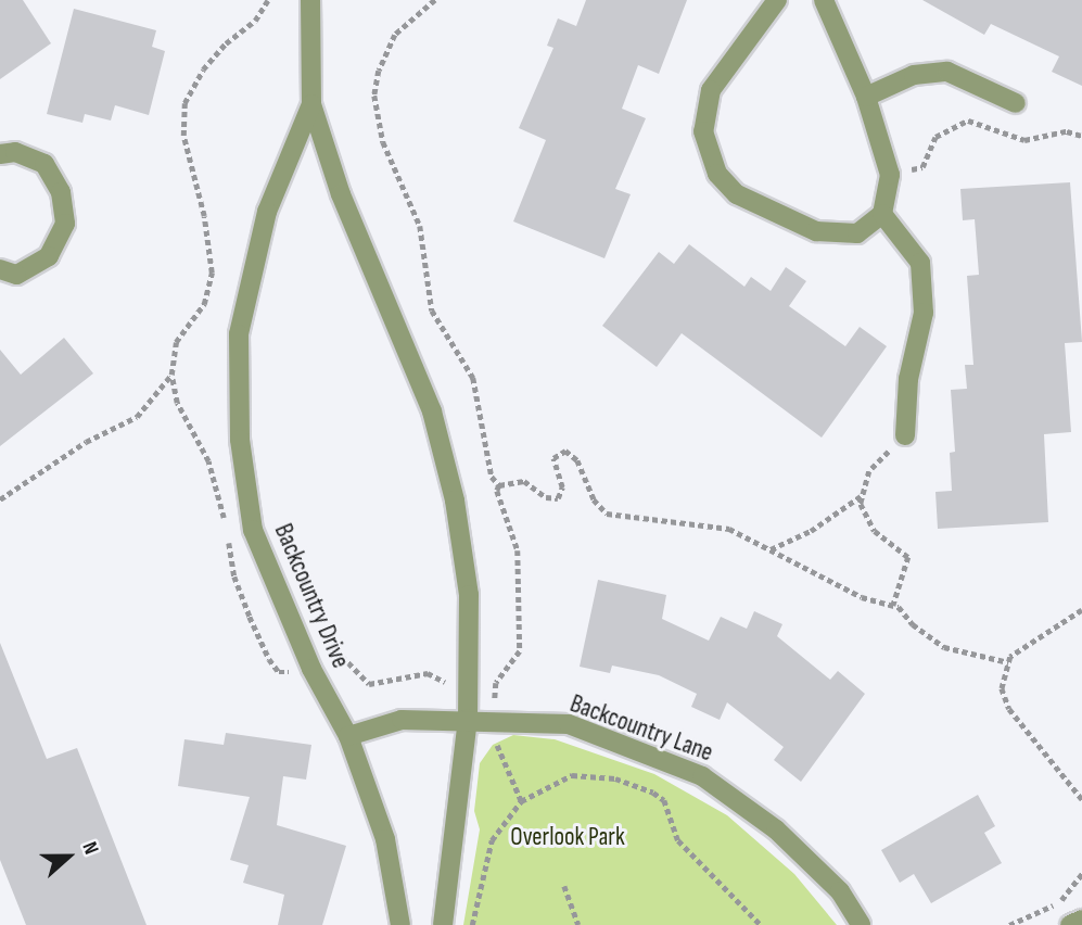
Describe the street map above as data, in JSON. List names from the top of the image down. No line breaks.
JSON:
{"streets":{"street":["Backcountry Drive","Backcountry Lane"]},"crossings":[["Backcountry Drive","Backcountry Lane"]],"parks":["Overlook Park"],"north":"right"}
